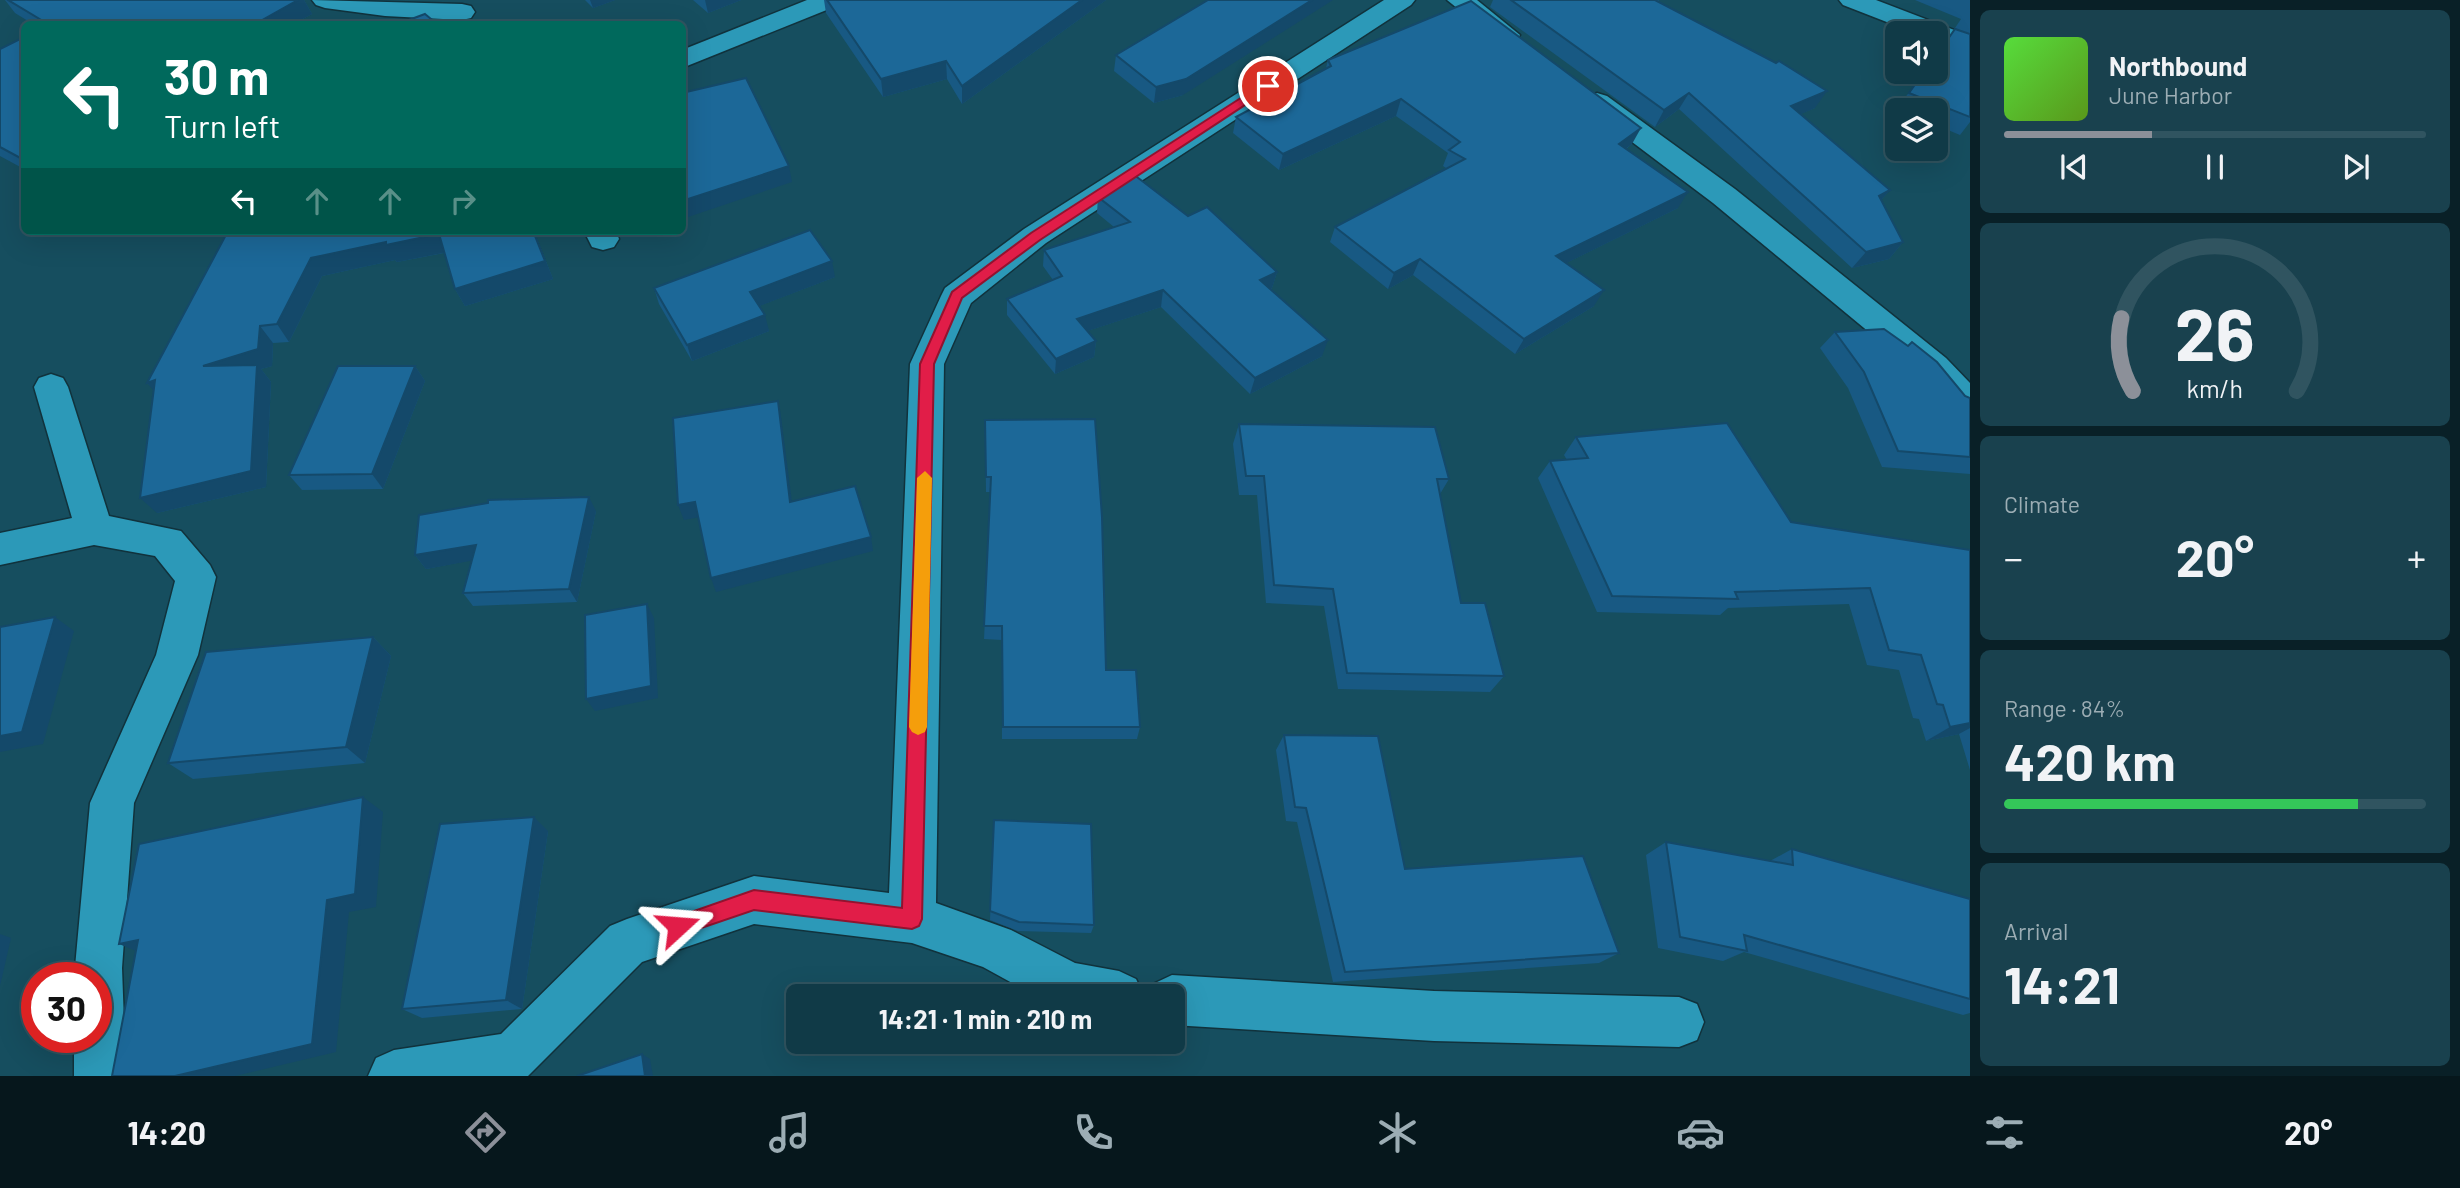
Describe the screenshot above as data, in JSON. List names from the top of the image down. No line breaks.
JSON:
{"page":{"turn":["30 m","Turn left"],"song":["Northbound","June Harbor"],"tile":["Climate",["Range · 84%","420 km"],["Arrival","14:21"]],"heat":["−","20°","+"],"limit":"30","trip":"14:21 · 1 min · 210 m","tabs":["14:20","20°"],"gauge":["26","km/h"]}}
